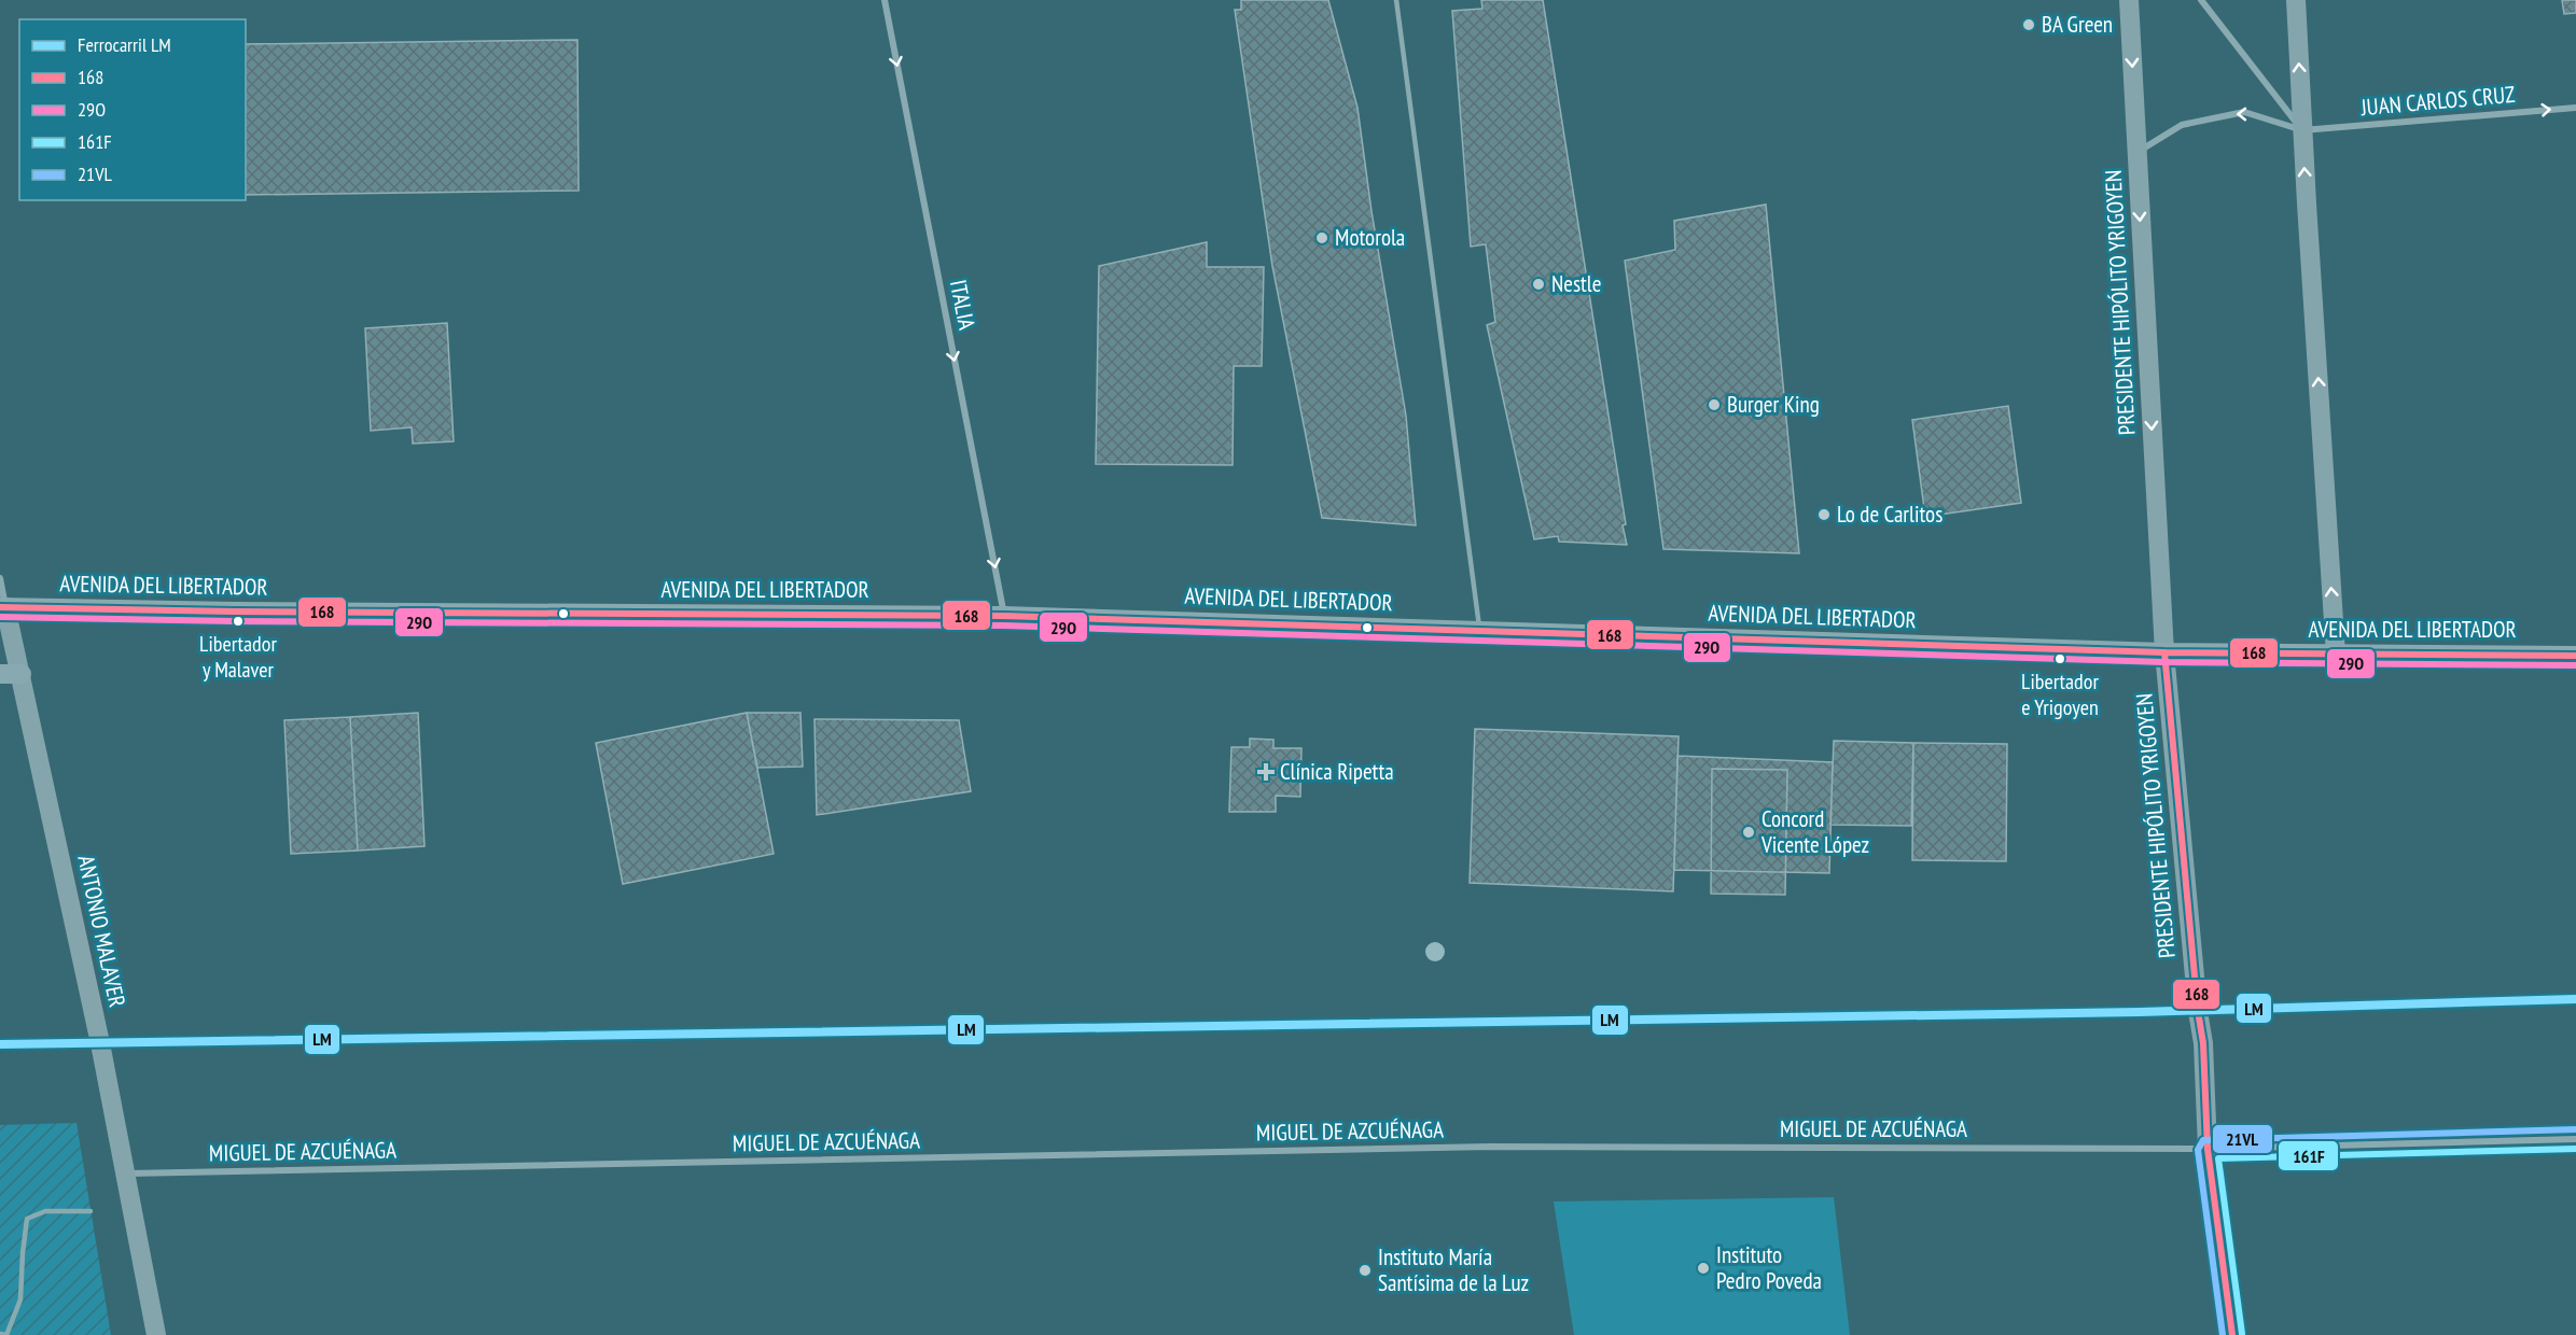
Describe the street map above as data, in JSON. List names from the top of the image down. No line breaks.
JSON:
{"streets":{"main road":["AVENIDA DEL LIBERTADOR"],"street":["JUAN CARLOS CRUZ","PRESIDENTE HIPÓLITO YRIGOYEN","ITALIA","ANTONIO MALAVER","MIGUEL DE AZCUÉNAGA"]},"crossings":[["JUAN CARLOS CRUZ","PRESIDENTE HIPÓLITO YRIGOYEN"],["PRESIDENTE HIPÓLITO YRIGOYEN","AVENIDA DEL LIBERTADOR"],["PRESIDENTE HIPÓLITO YRIGOYEN","MIGUEL DE AZCUÉNAGA"],["ITALIA","AVENIDA DEL LIBERTADOR"],["AVENIDA DEL LIBERTADOR","ANTONIO MALAVER"],["ANTONIO MALAVER","MIGUEL DE AZCUÉNAGA"]],"one_way":["ITALIA"],"places":{"other":["BA Green","Motorola","Nestle","Burger King","Lo de Carlitos","Libertador y Malaver","Libertador e Yrigoyen","Concord Vicente López","Instituto Pedro Poveda","Instituto María Santísima de la Luz"],"health":["Clínica Ripetta"]},"lines":["transit line 168","transit line 29O","rail line LM","transit line 21VL","transit line 161F"],"legend":["Ferrocarril LM","168","29O","161F","21VL"]}
